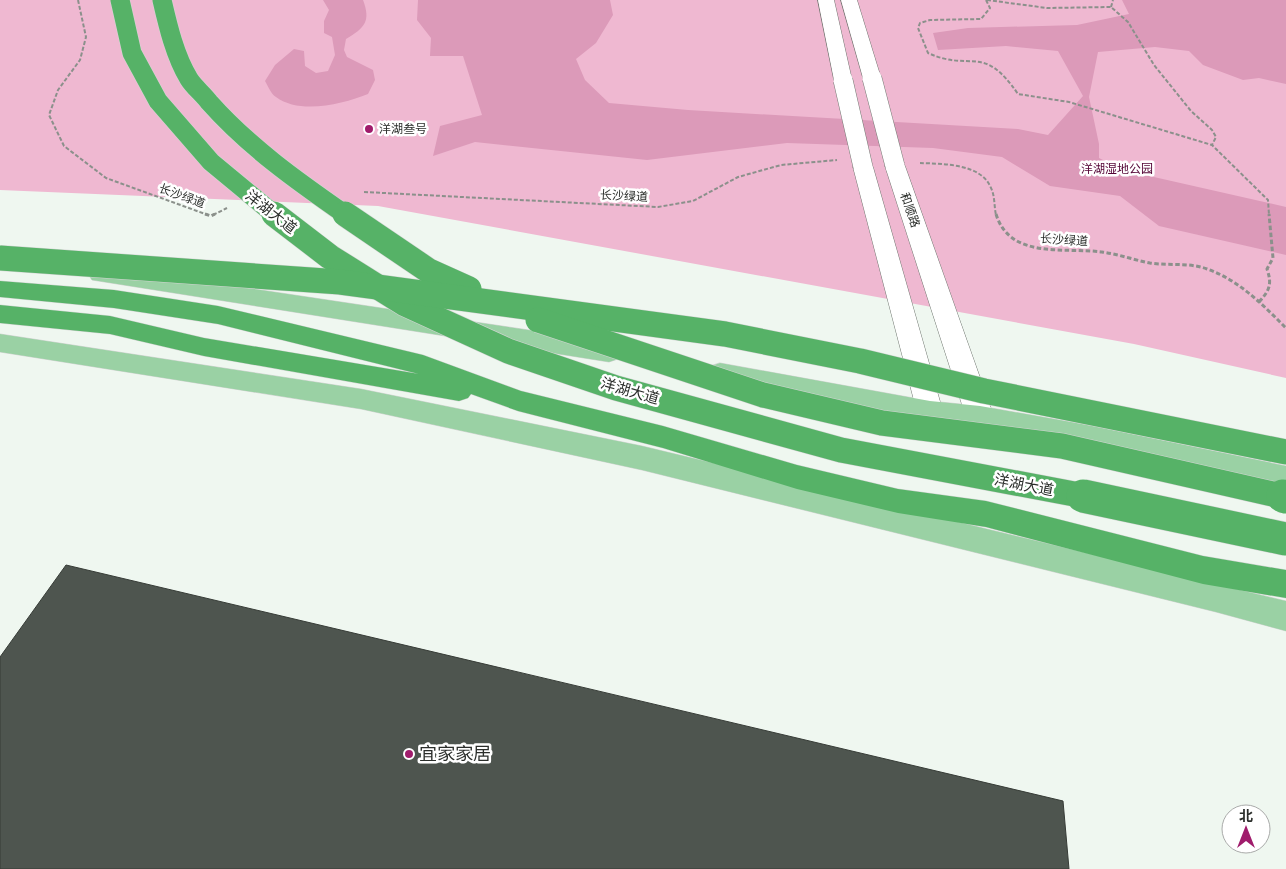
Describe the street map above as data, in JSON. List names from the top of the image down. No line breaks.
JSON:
{"streets":{"highway":["洋湖大道"],"main road":["和顺路"],"path":["长沙绿道"]},"crossings":[["长沙绿道","和顺路"]],"parks":["洋湖湿地公园"],"places":["洋湖叁号","宜家家居"],"north":"top"}
